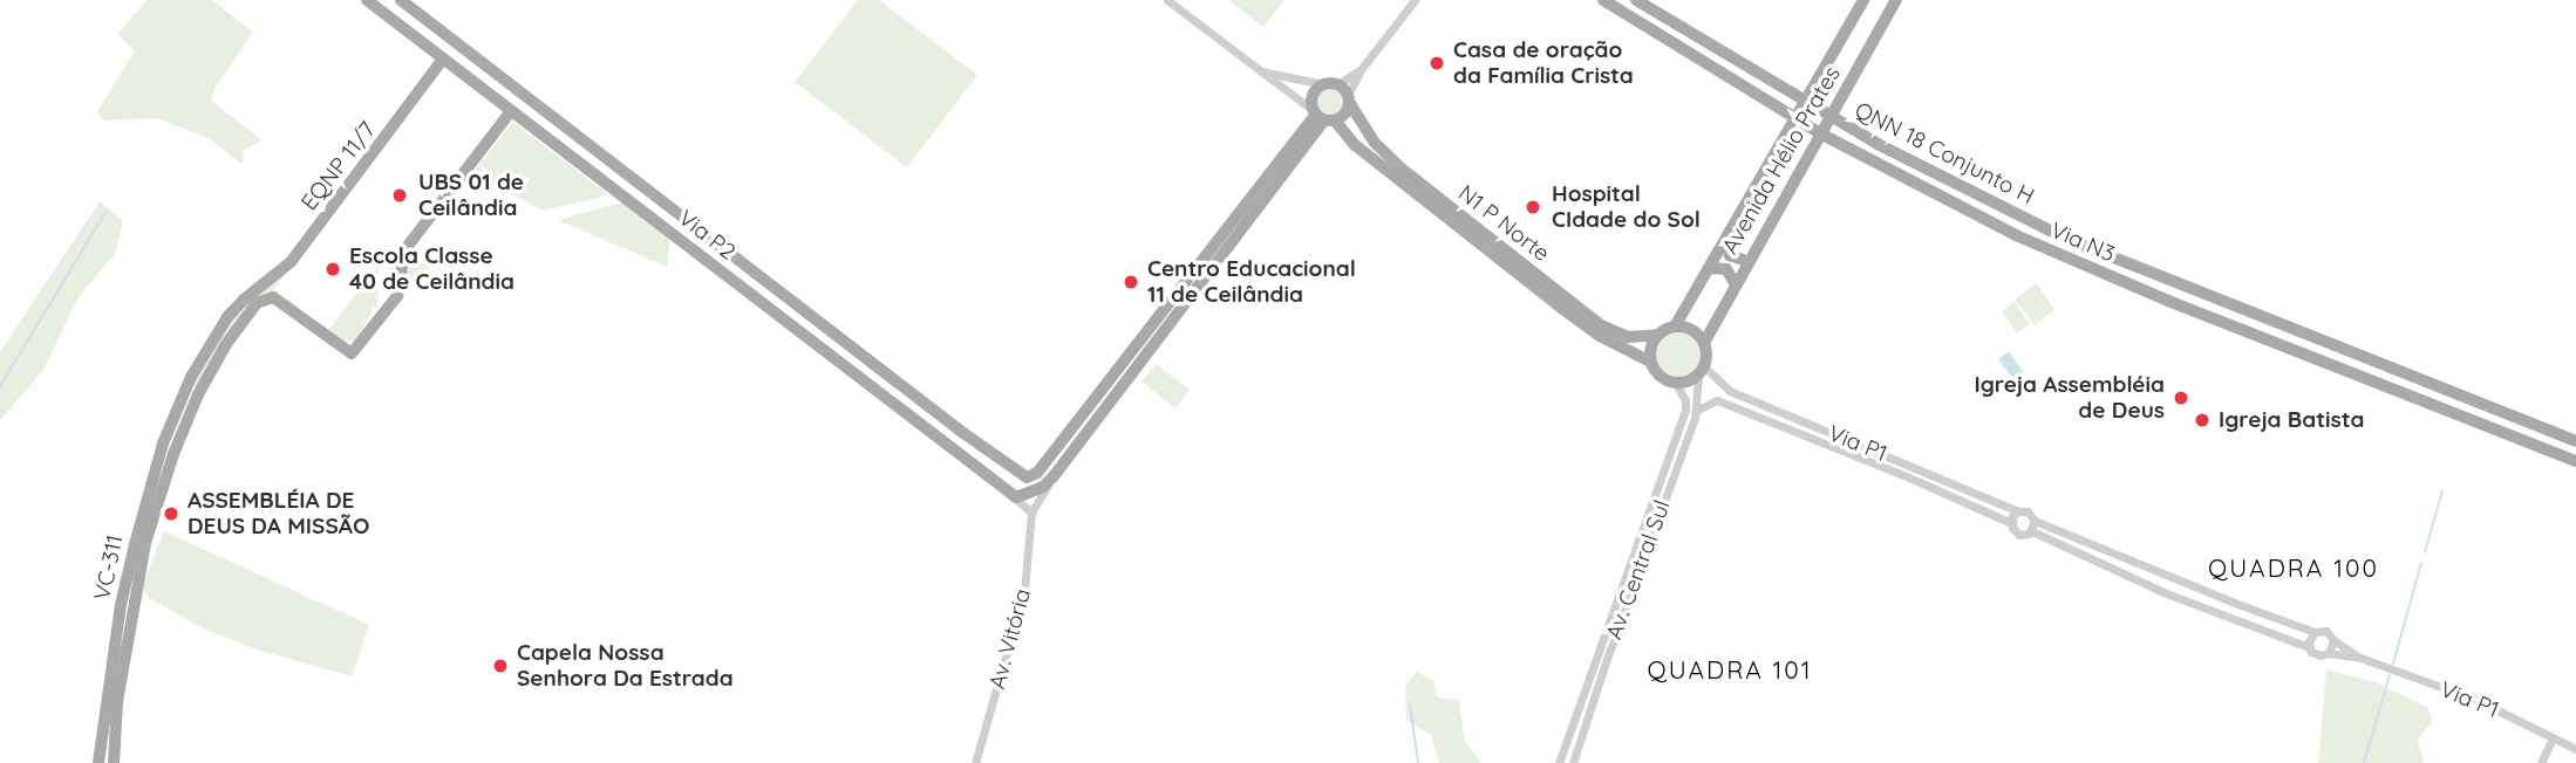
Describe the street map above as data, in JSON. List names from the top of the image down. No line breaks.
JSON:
{"streets":{"main road":["QNN 18 Conjunto H","Avenida Hélio Prates","EQNP 11/7","N1 P Norte","Via P2","Via N3","VC-311"],"street":["Via P1","Av. Central Sul","Av. Vitória"]},"crossings":[["QNN 18 Conjunto H","Avenida Hélio Prates"],["Avenida Hélio Prates","N1 P Norte"],["Avenida Hélio Prates","Via N3"],["Avenida Hélio Prates","Via P1"],["Avenida Hélio Prates","Av. Central Sul"],["EQNP 11/7","Via P2"],["EQNP 11/7","VC-311"],["N1 P Norte","Via P2"],["N1 P Norte","Via P1"],["N1 P Norte","Av. Central Sul"],["Via P1","Av. Central Sul"]],"districts":["QUADRA 100","QUADRA 101"],"places":["Casa de oração da Família Crista","UBS 01 de Ceilândia","Hospital CIdade do Sol","Escola Classe 40 de Ceilândia","Centro Educacional 11 de Ceilândia","Igreja Assembléia de Deus","Igreja Batista","ASSEMBLÉIA DE DEUS DA MISSÃO","Capela Nossa Senhora Da Estrada"]}
